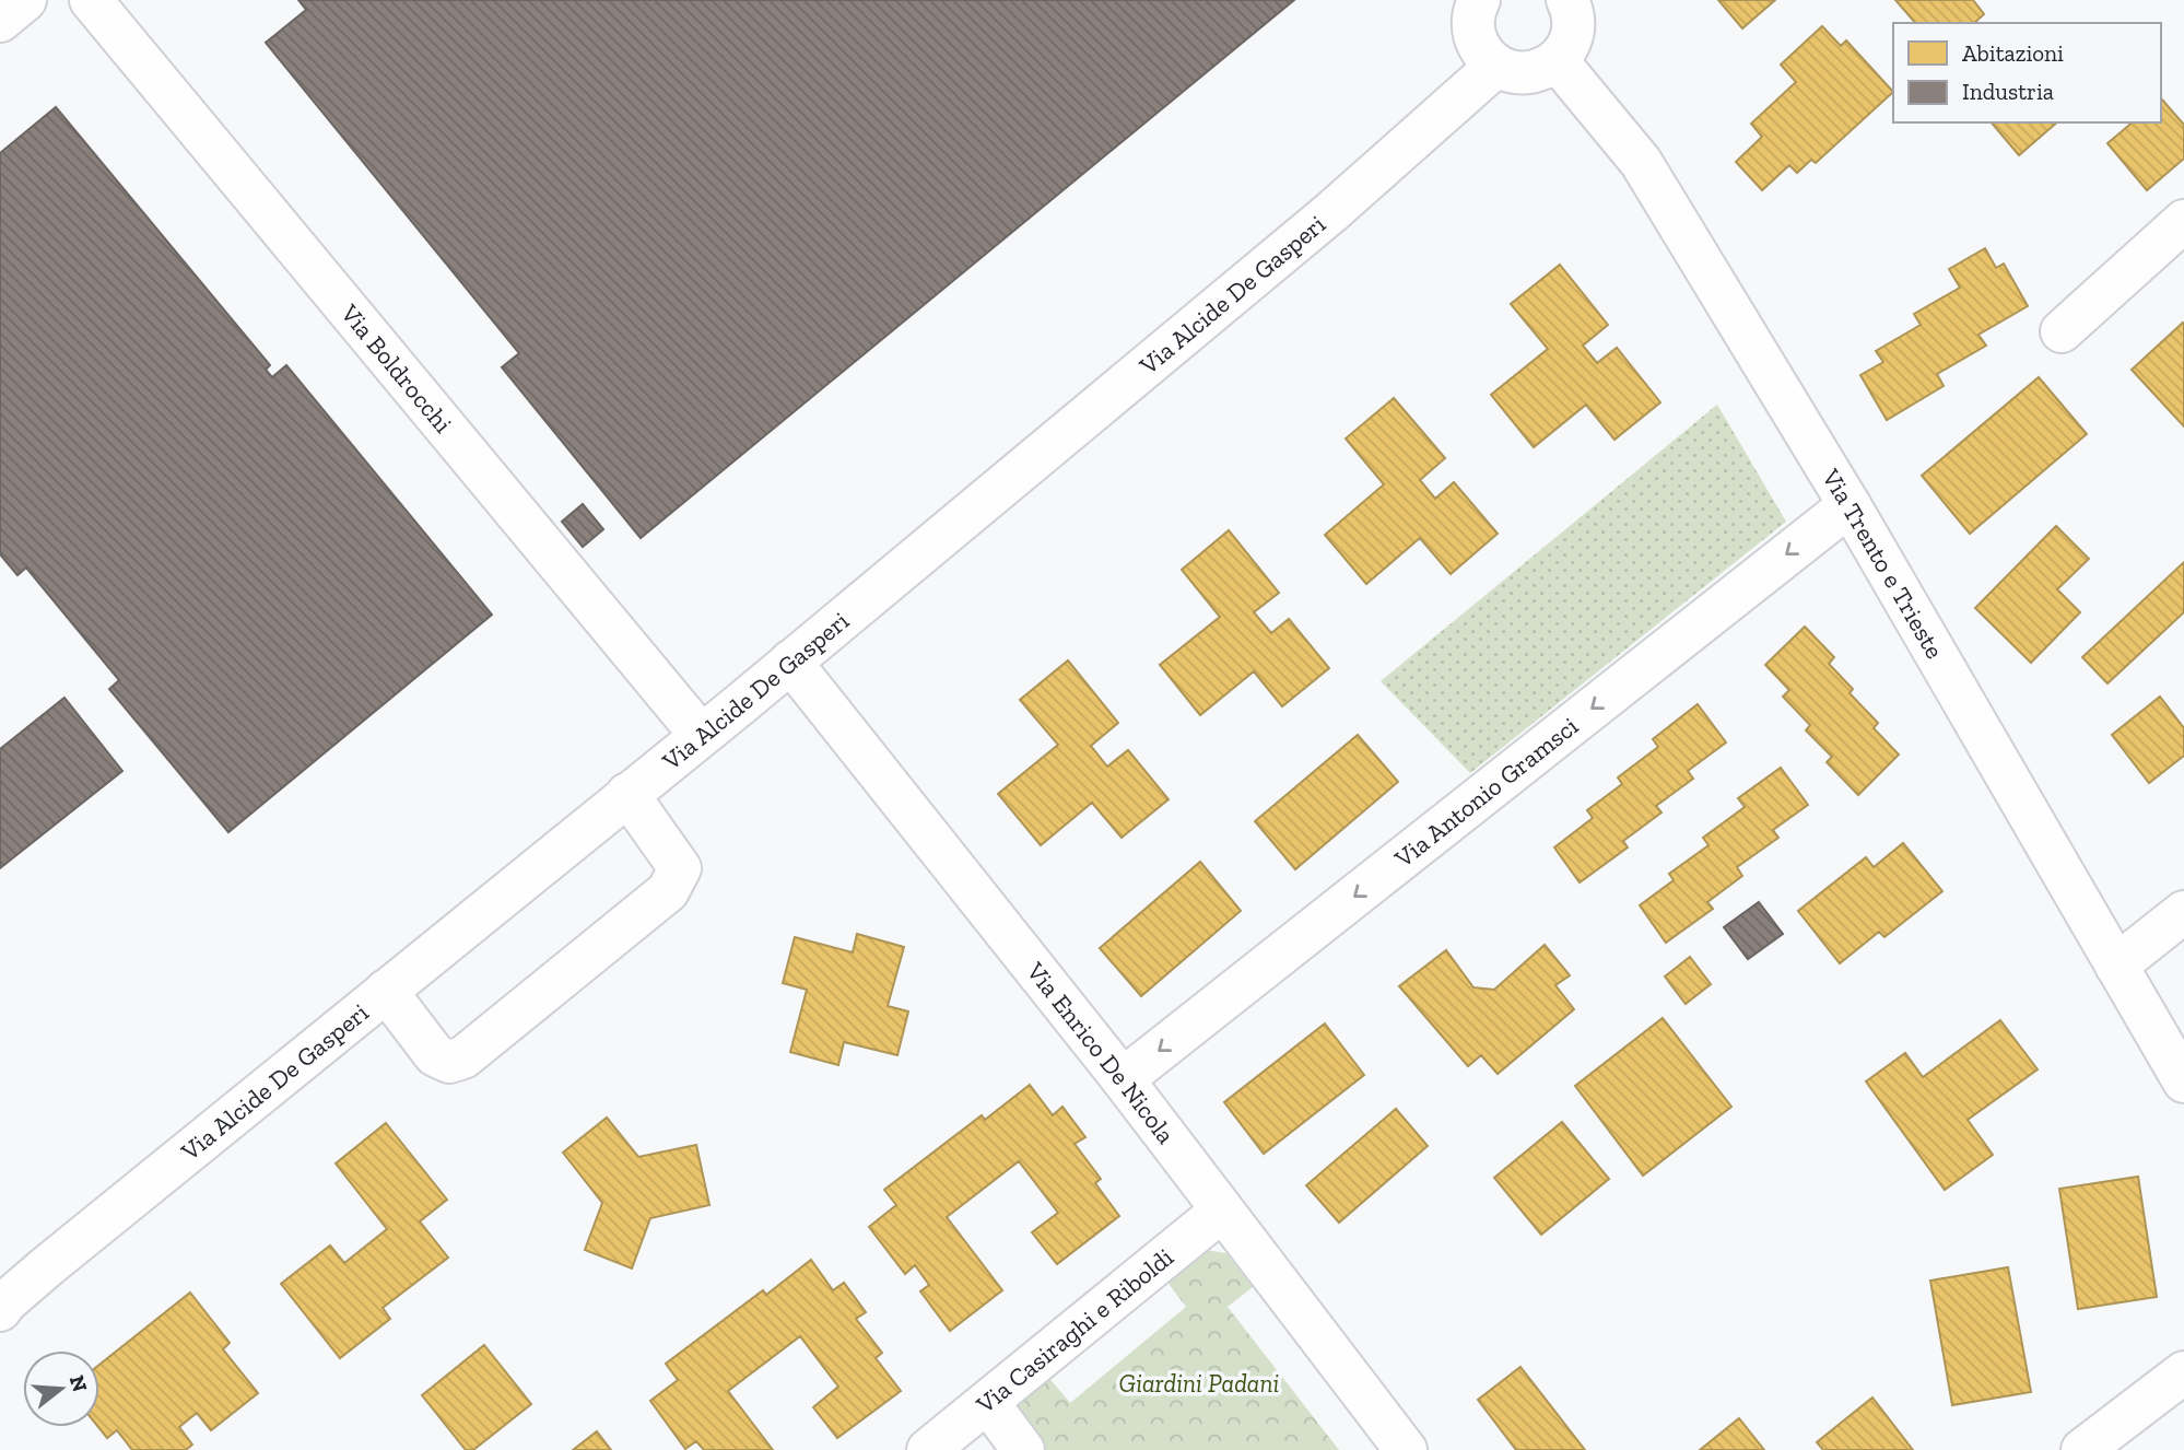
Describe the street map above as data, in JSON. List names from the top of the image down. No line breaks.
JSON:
{"streets":{"street":["Via Alcide De Gasperi","Via Boldrocchi","Via Trento e Trieste","Via Antonio Gramsci","Via Enrico De Nicola","Via Casiraghi e Riboldi"]},"crossings":[["Via Alcide De Gasperi","Via Boldrocchi"],["Via Alcide De Gasperi","Via Enrico De Nicola"],["Via Trento e Trieste","Via Antonio Gramsci"],["Via Antonio Gramsci","Via Enrico De Nicola"],["Via Enrico De Nicola","Via Casiraghi e Riboldi"]],"one_way":["Via Antonio Gramsci"],"parks":["Giardini Padani"],"legend":["Abitazioni","Industria"],"north":"right"}
